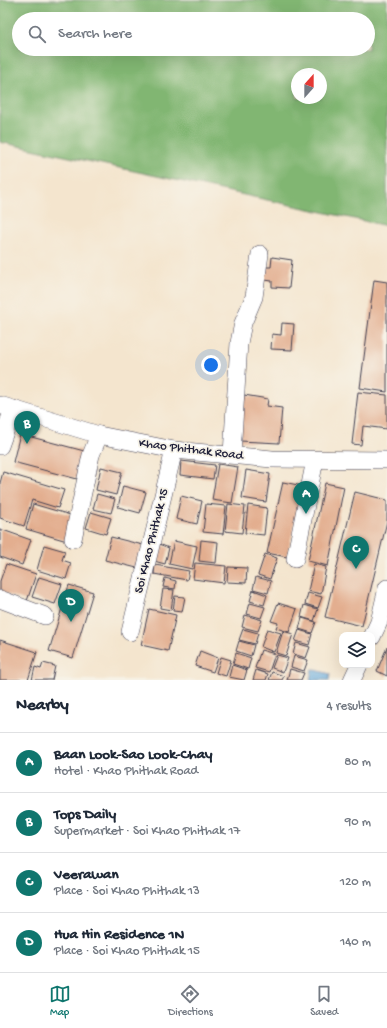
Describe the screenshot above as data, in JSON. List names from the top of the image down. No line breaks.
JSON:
{"streets":{"street":["Khao Phithak Road","Soi Khao Phithak 15"]},"crossings":[["Khao Phithak Road","Soi Khao Phithak 15"]],"north":"top","page":{"search":"Search here","pins":["B","A","C","D"],"heading":["Nearby","4 results"],"list":[{"mark":"A","name":"Baan Look-Sao Look-Chay","note":"Hotel · Khao Phithak Road","value":"80 m"},{"mark":"B","name":"Tops Daily","note":"Supermarket · Soi Khao Phithak 17","value":"90 m"},{"mark":"C","name":"Veerawan","note":"Place · Soi Khao Phithak 13","value":"120 m"},{"mark":"D","name":"Hua Hin Residence 1N","note":"Place · Soi Khao Phithak 15","value":"140 m"}],"nav":["Map","Directions","Saved"]}}
